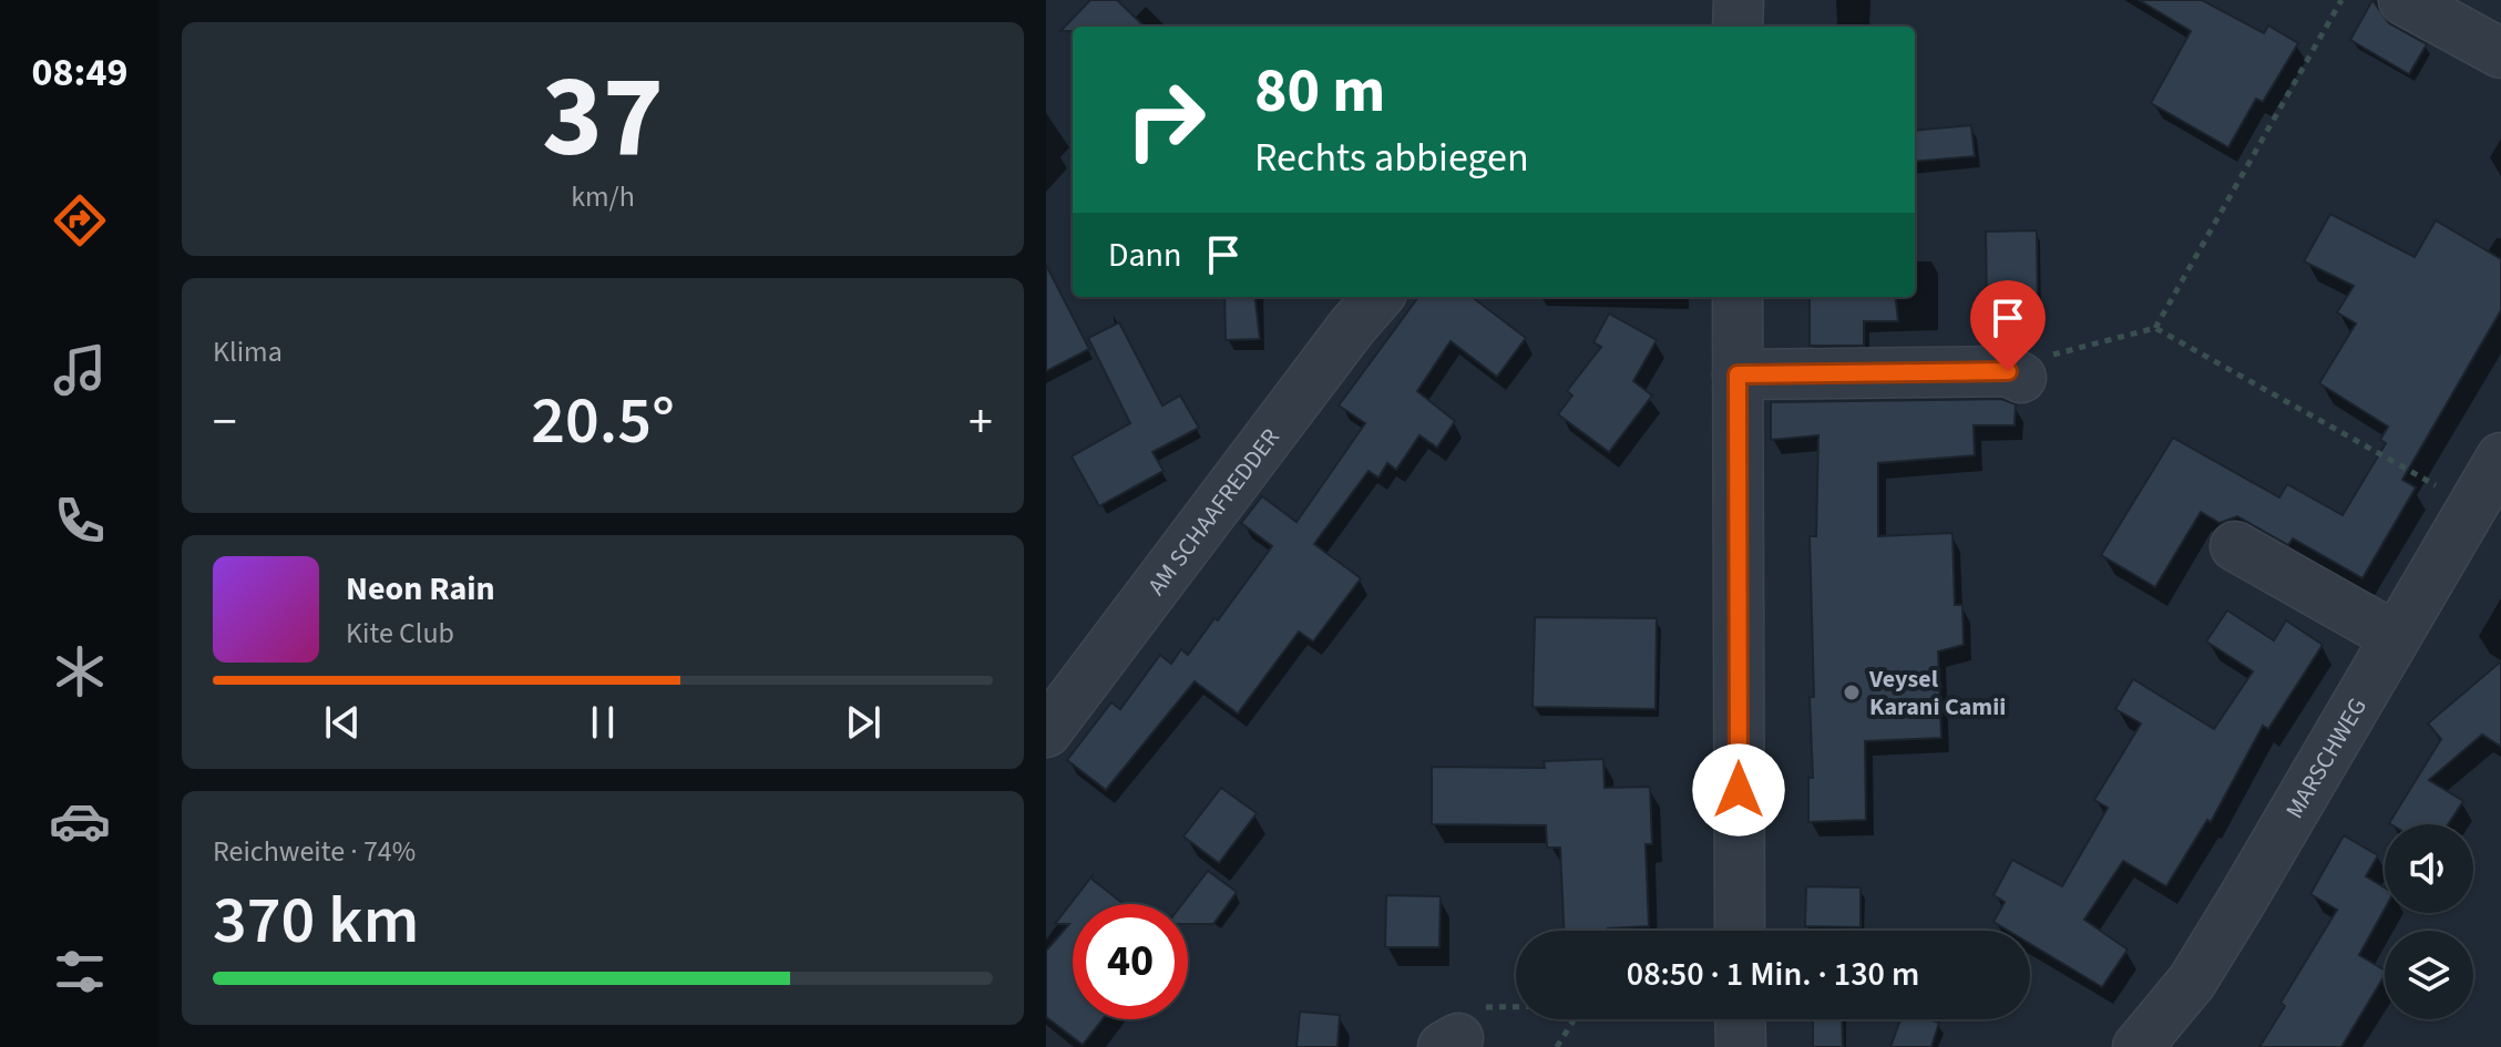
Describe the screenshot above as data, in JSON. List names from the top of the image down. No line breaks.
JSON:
{"streets":{"street":["AM SCHAAFREDDER","MARSCHWEG"]},"places":["Veysel Karani Camii"],"page":{"tabs":"08:49","tile":[["37","km/h"],"Klima",["Reichweite · 74%","370 km"]],"turn":["80 m","Rechts abbiegen"],"then":"Dann","heat":["−","20.5°","+"],"song":["Neon Rain","Kite Club"],"limit":"40","trip":"08:50 · 1 Min. · 130 m"}}
